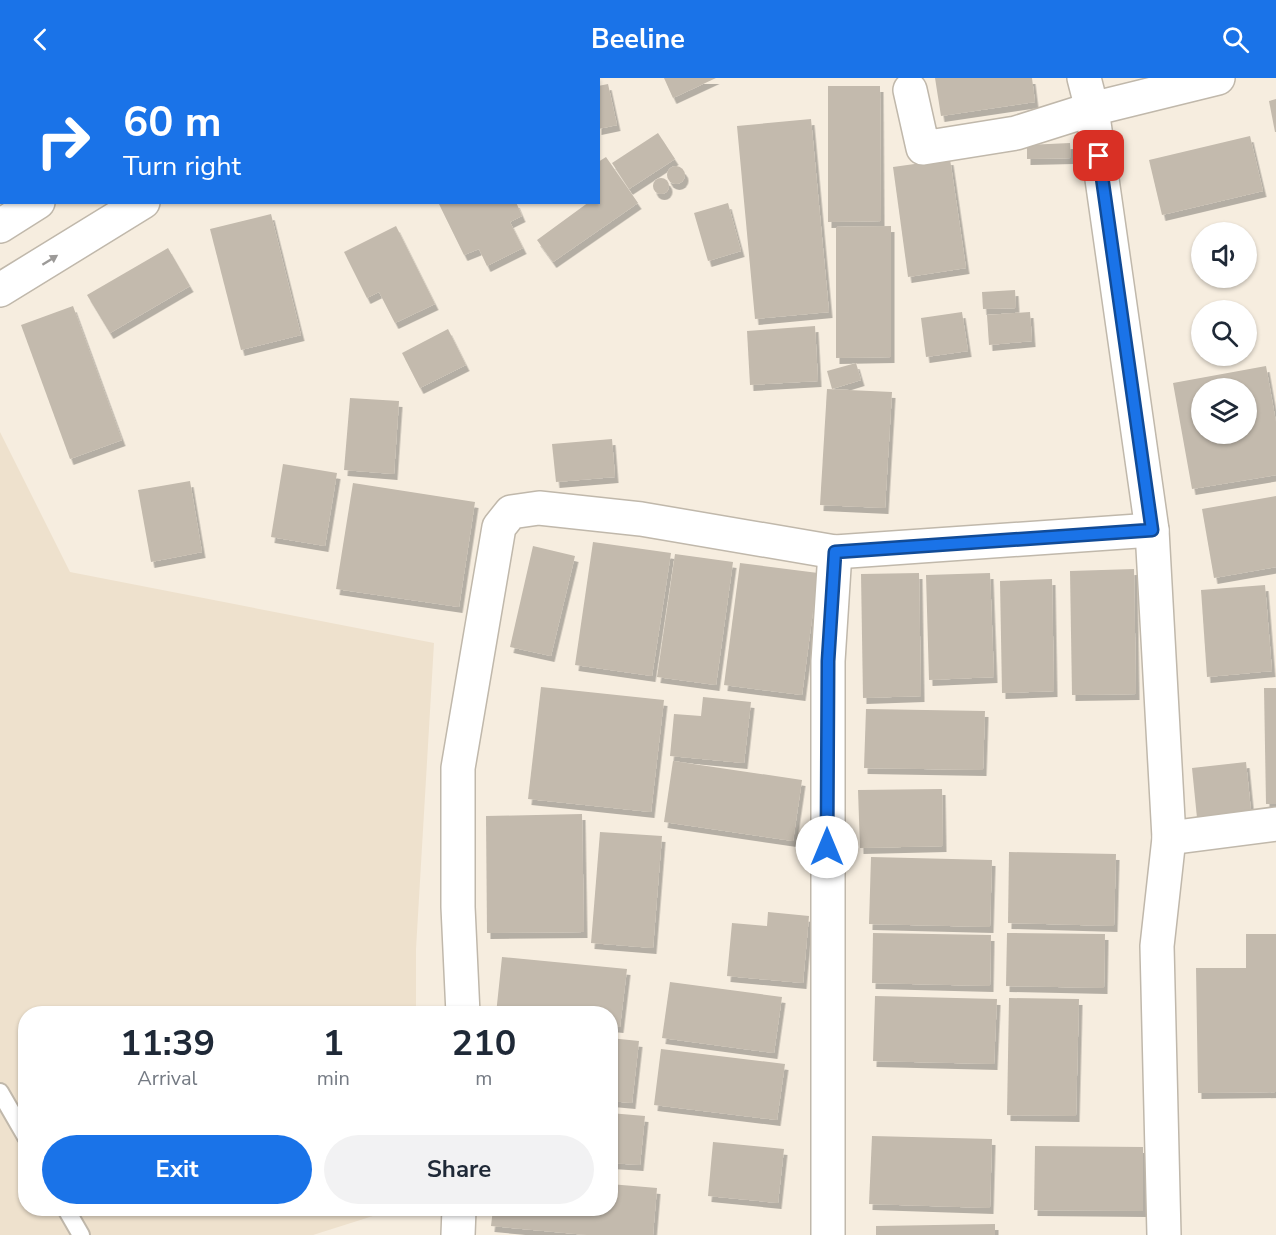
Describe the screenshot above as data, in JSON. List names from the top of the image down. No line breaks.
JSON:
{"page":{"header":"Beeline","turn":["60 m","Turn right"],"eta":["11:39","Arrival","1","min","210","m"],"buttons":["Exit","Share"]}}
